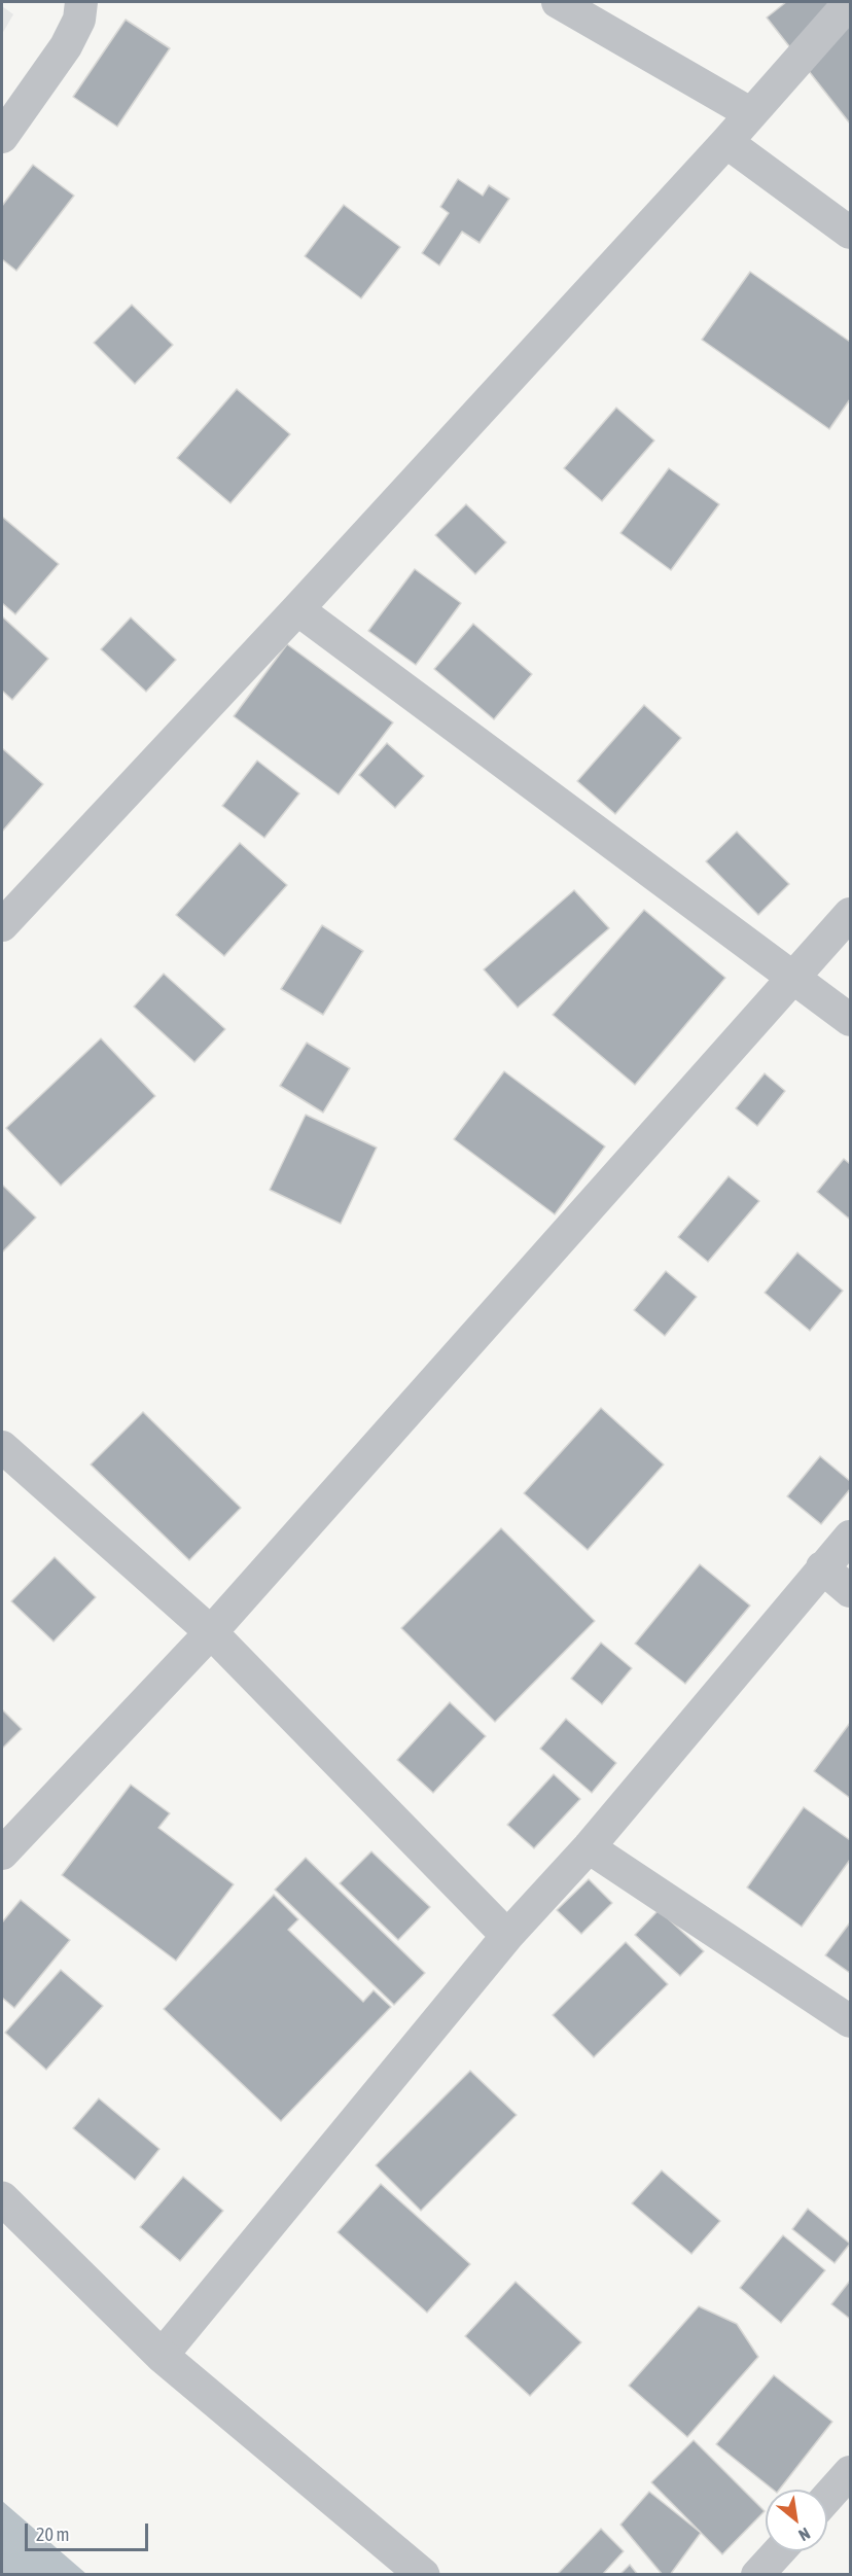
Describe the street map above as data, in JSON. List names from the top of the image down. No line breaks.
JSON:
{"scale_bar":"20 m","north":"bottom right"}
